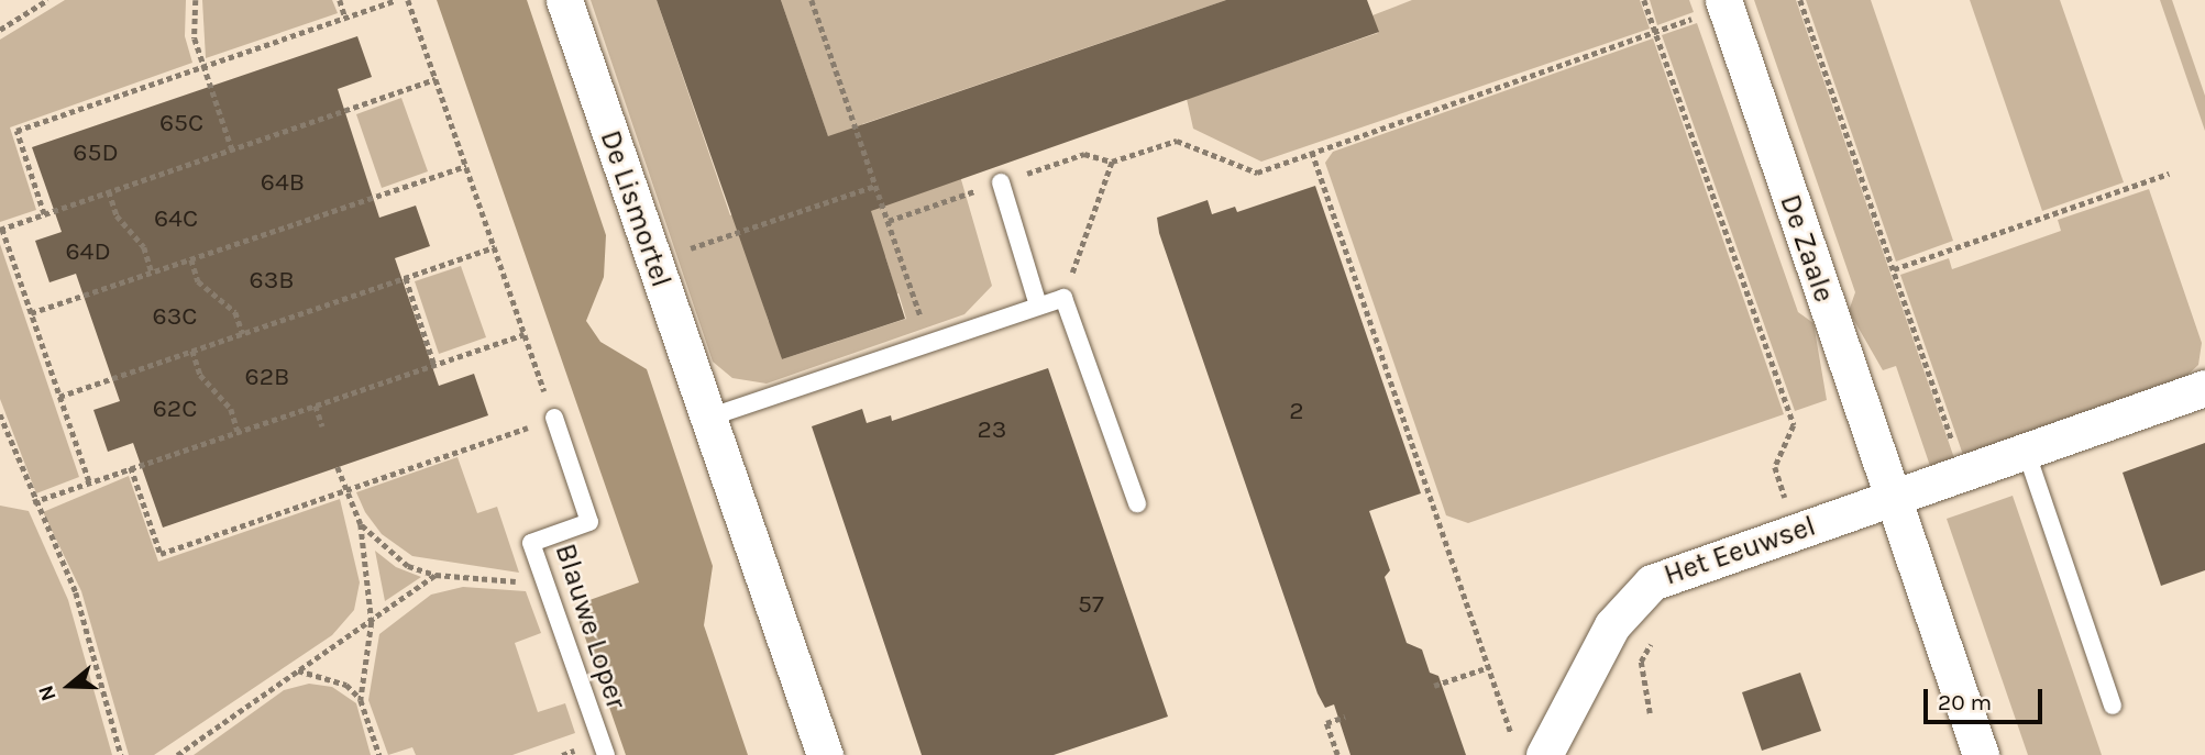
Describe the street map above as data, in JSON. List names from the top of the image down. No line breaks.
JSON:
{"streets":{"street":["De Lismortel","De Zaale","Het Eeuwsel"],"lane":["Blauwe Loper"]},"crossings":[["De Zaale","Het Eeuwsel"]],"house_numbers":["65C","65D","64B","64C","64D","63B","63C","62B","62C","2","23","57"],"scale_bar":"20 m","north":"left"}
